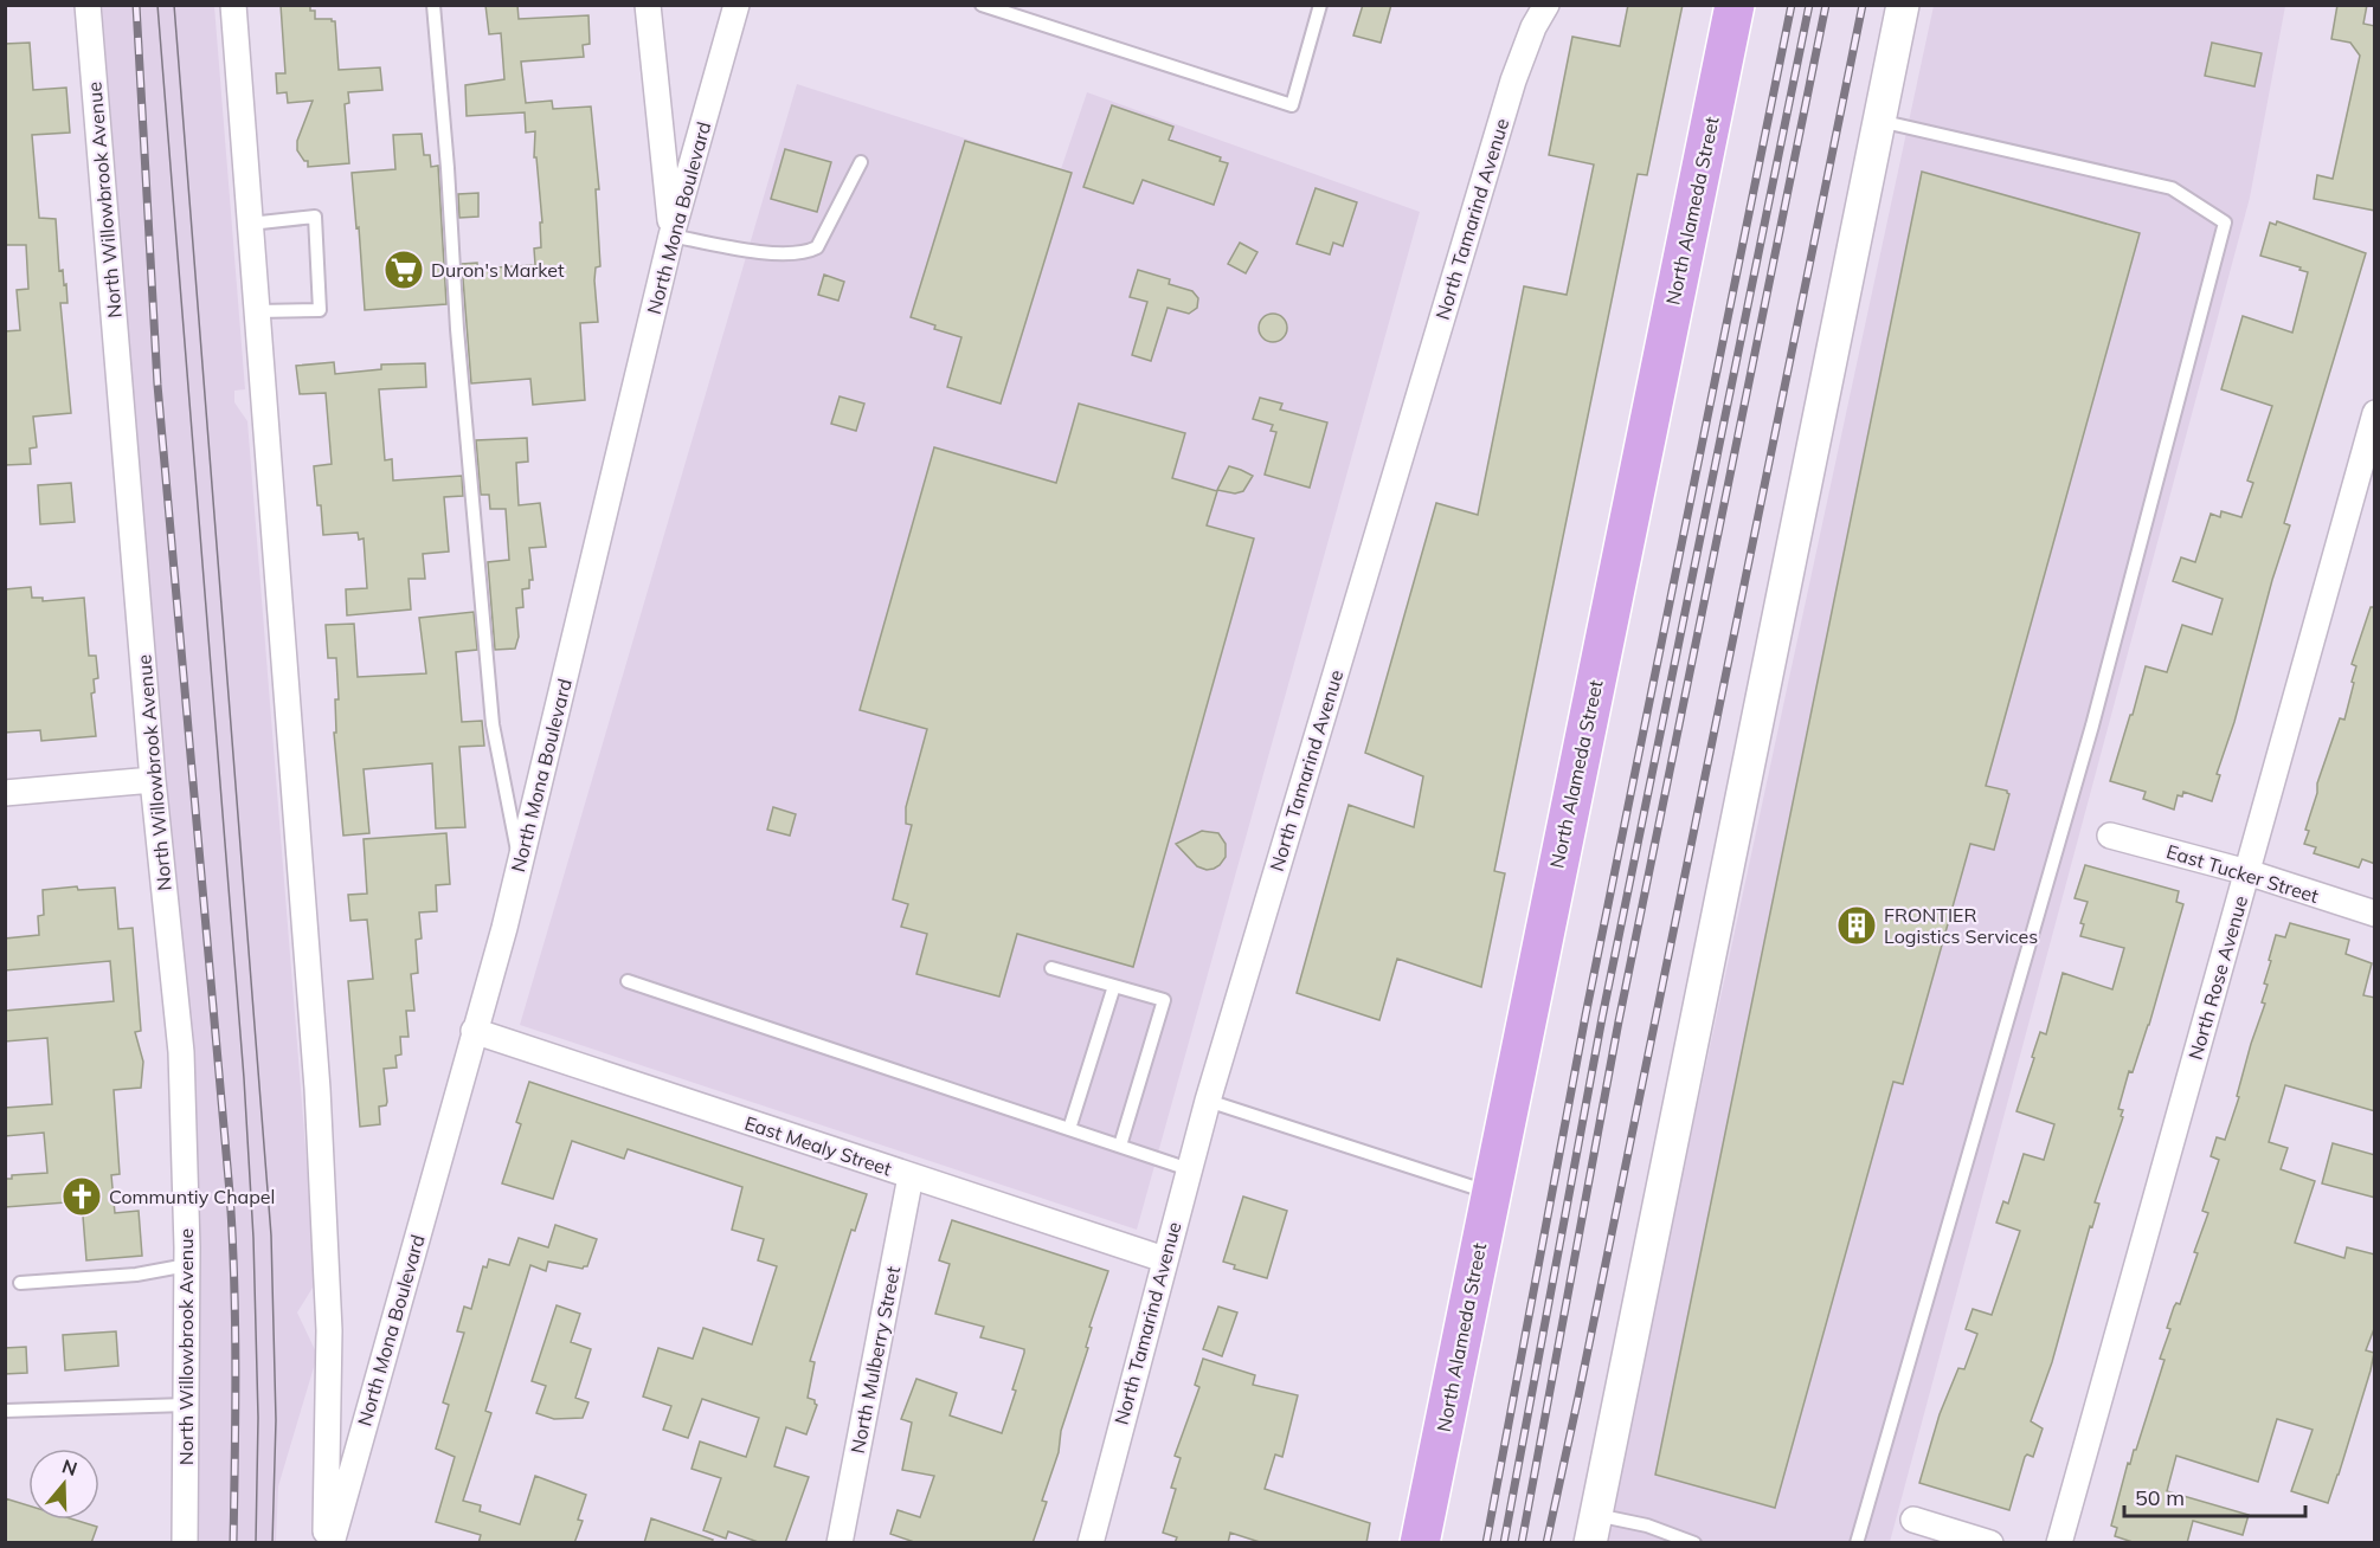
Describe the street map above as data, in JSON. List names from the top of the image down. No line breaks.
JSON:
{"streets":{"main road":["North Alameda Street"],"street":["North Willowbrook Avenue","North Mona Boulevard","North Tamarind Avenue","East Tucker Street","North Rose Avenue","East Mealy Street","North Mulberry Street"]},"crossings":[["North Mona Boulevard","East Mealy Street"],["North Tamarind Avenue","East Mealy Street"],["East Tucker Street","North Rose Avenue"],["East Mealy Street","North Mulberry Street"]],"places":{"supermarket":["Duron's Market"],"building":["FRONTIER Logistics Services"],"church":["Communtiy Chapel"]},"scale_bar":"50 m","north":"top"}
